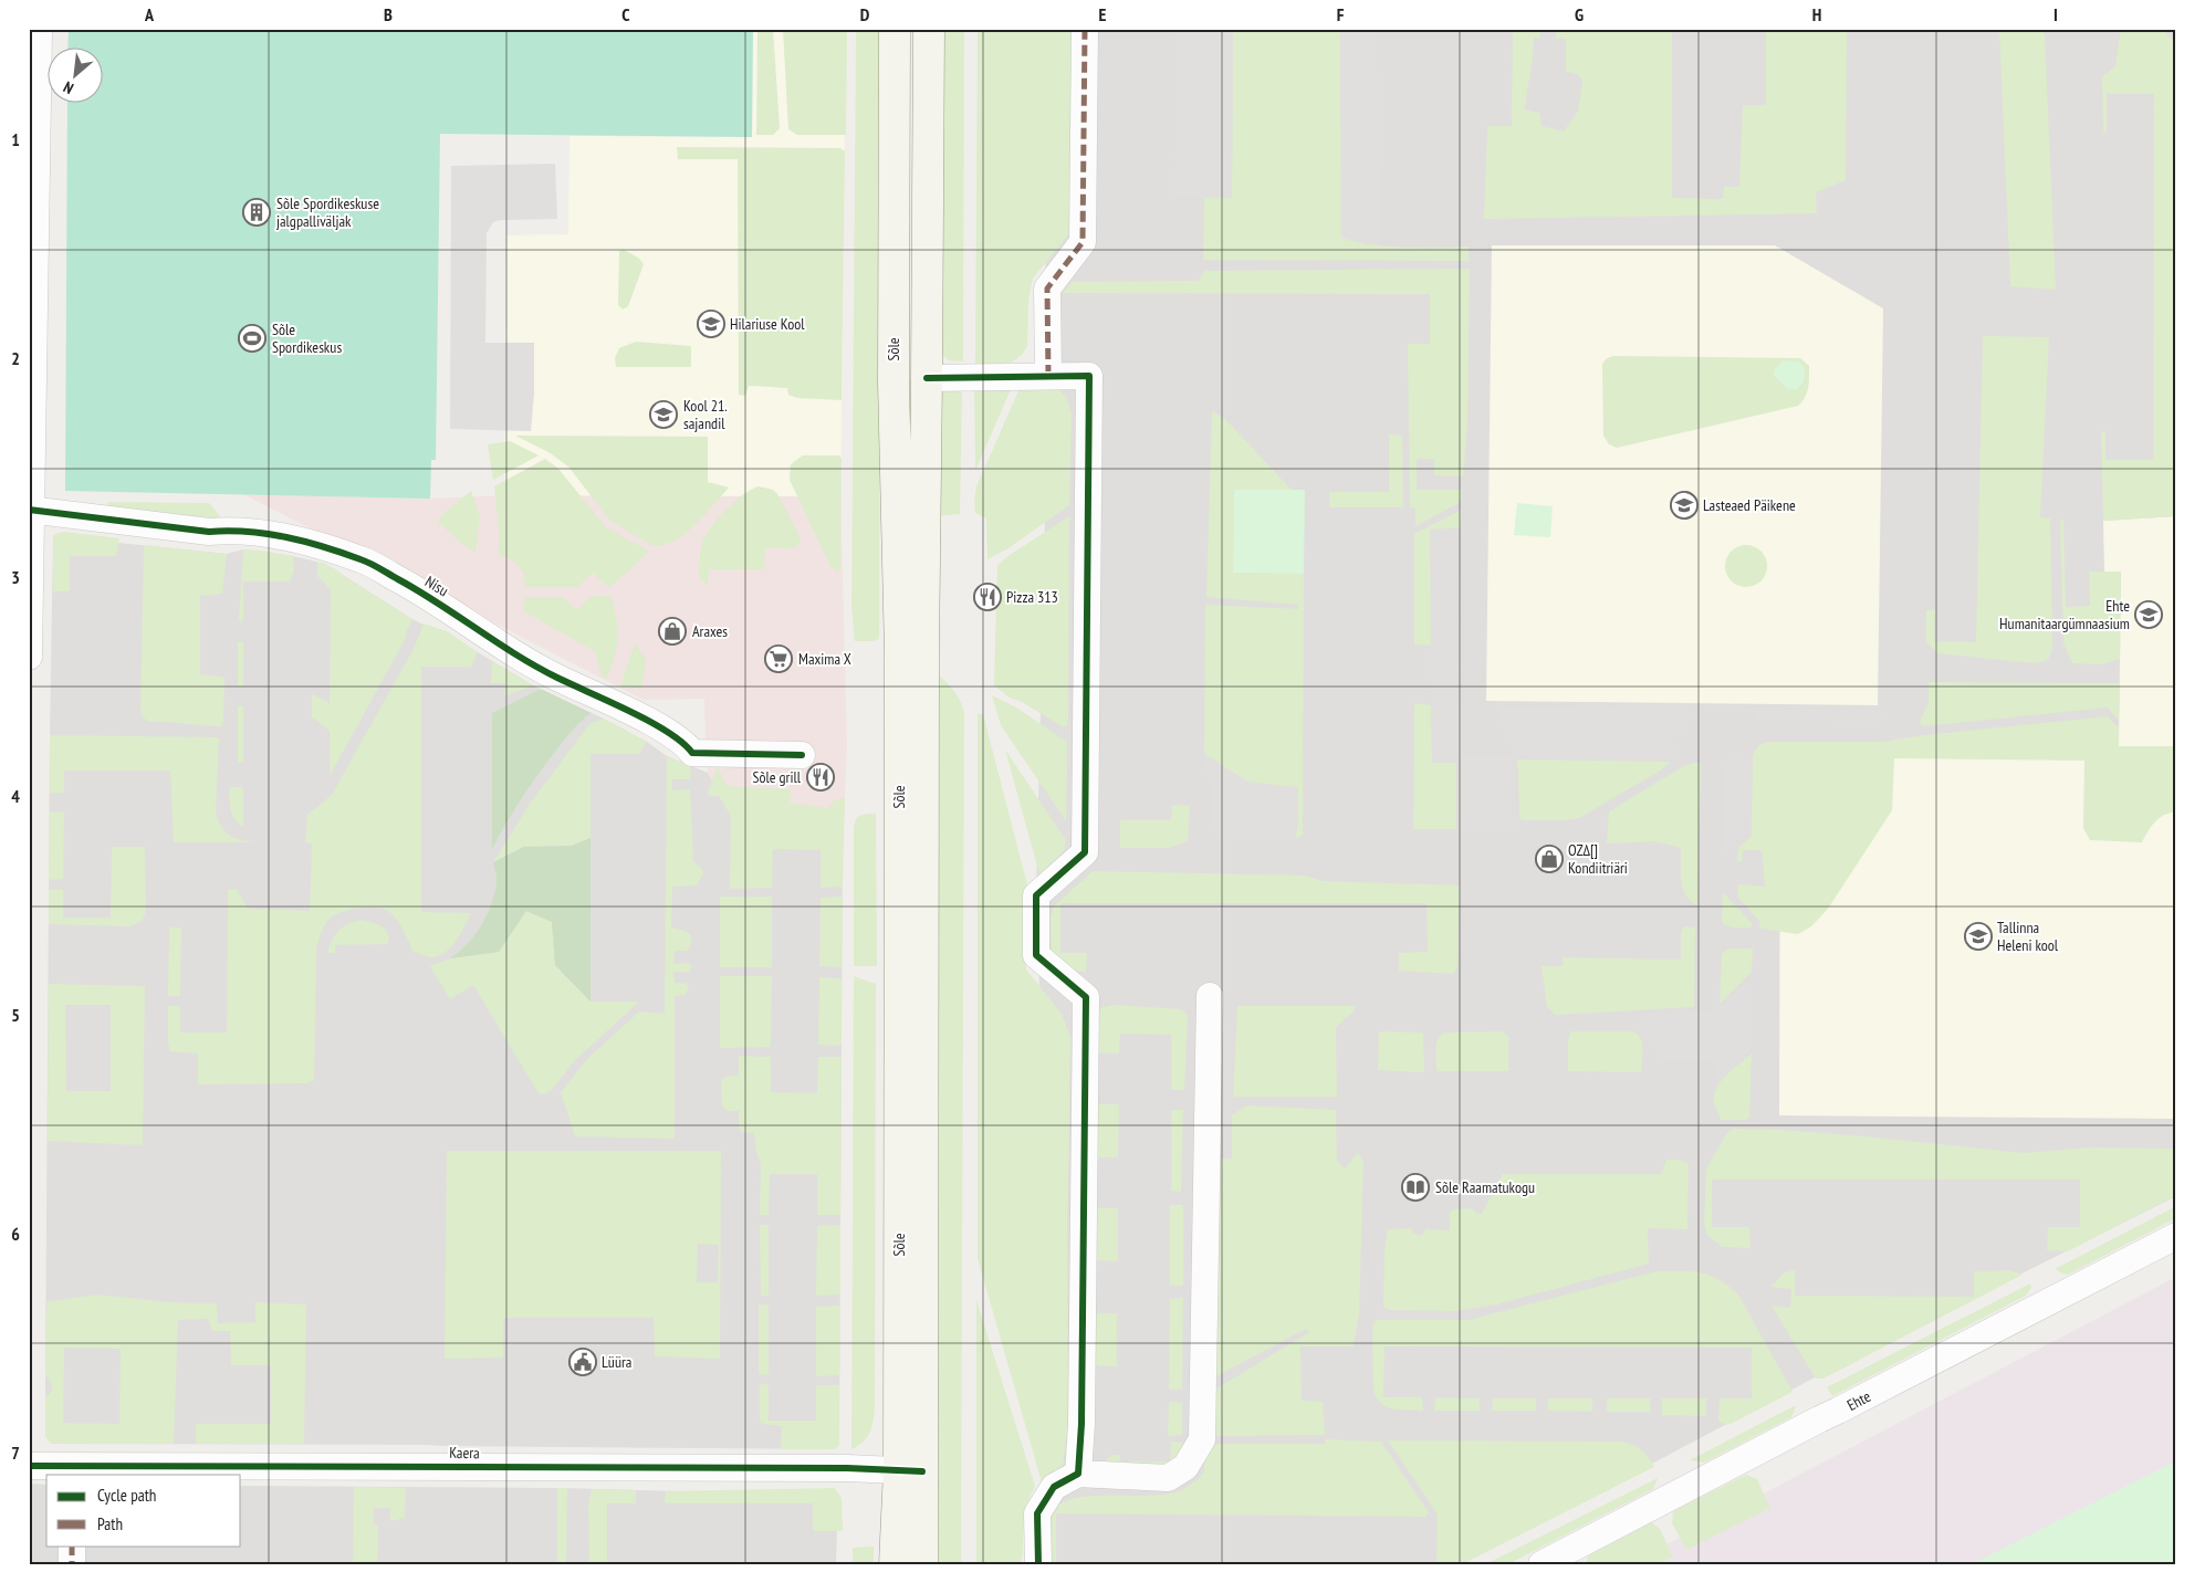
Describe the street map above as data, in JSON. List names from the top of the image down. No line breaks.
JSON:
{"streets":{"main road":["Sõle"],"street":["Nisu","Ehte","Kaera"]},"crossings":[["Sõle","Kaera"]],"places":{"building":["Sõle Spordikeskuse jalgpalliväljak"],"school or university":["Hilariuse Kool","Kool 21. sajandil","Lasteaed Päikene","Ehte Humanitaargümnaasium","Tallinna Heleni kool"],"sports":["Sõle Spordikeskus"],"restaurant":["Pizza 313","Sõle grill"],"shop":["Araxes","OZ∆[] Kondiitriäri"],"supermarket":["Maxima X"],"library":["Sõle Raamatukogu"],"public building":["Lüüra"]},"legend":["Cycle path","Path"],"north":"bottom left","grid":{"columns":["A","B","C","D","E","F","G","H","I"],"rows":["1","2","3","4","5","6","7"]}}
